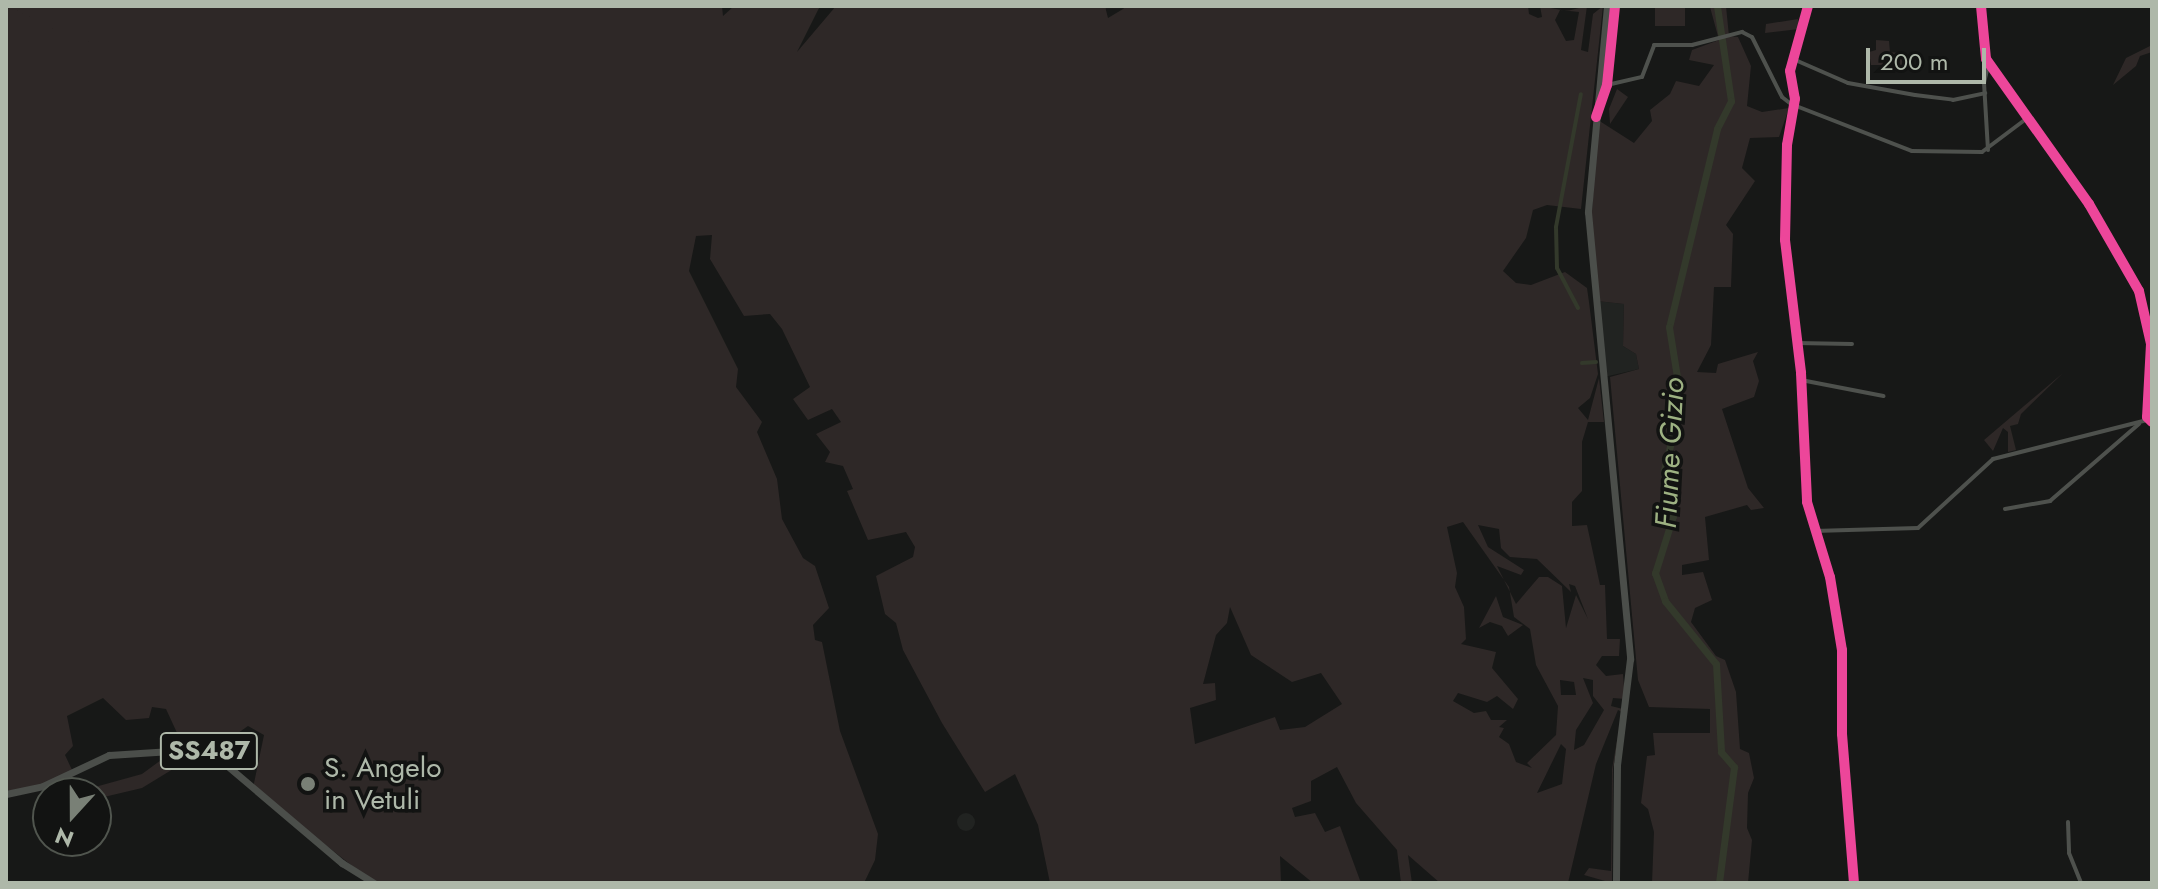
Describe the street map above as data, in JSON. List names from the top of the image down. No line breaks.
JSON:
{"streets":{"main road":["SS487"]},"water":["Fiume Gizio"],"places":["S. Angelo in Vetuli"],"scale_bar":"200 m","north":"bottom"}
